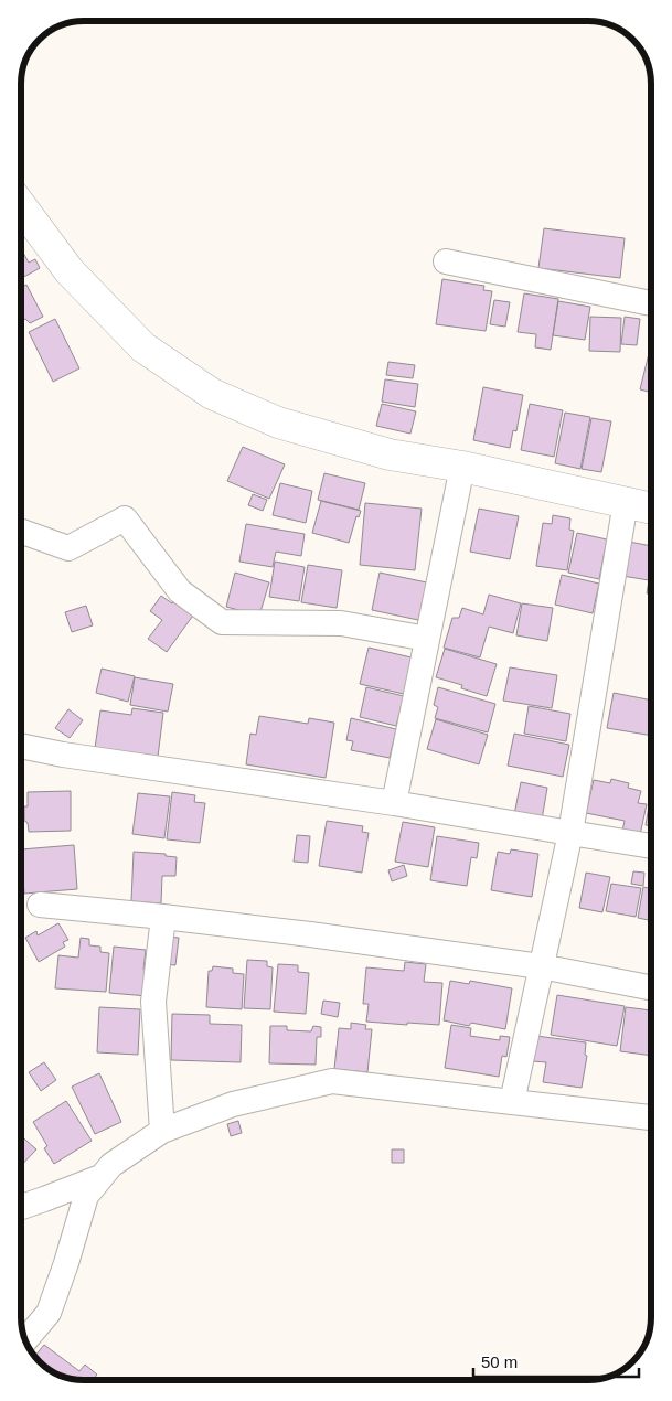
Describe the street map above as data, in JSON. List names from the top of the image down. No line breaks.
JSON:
{"scale_bar":"50 m"}
